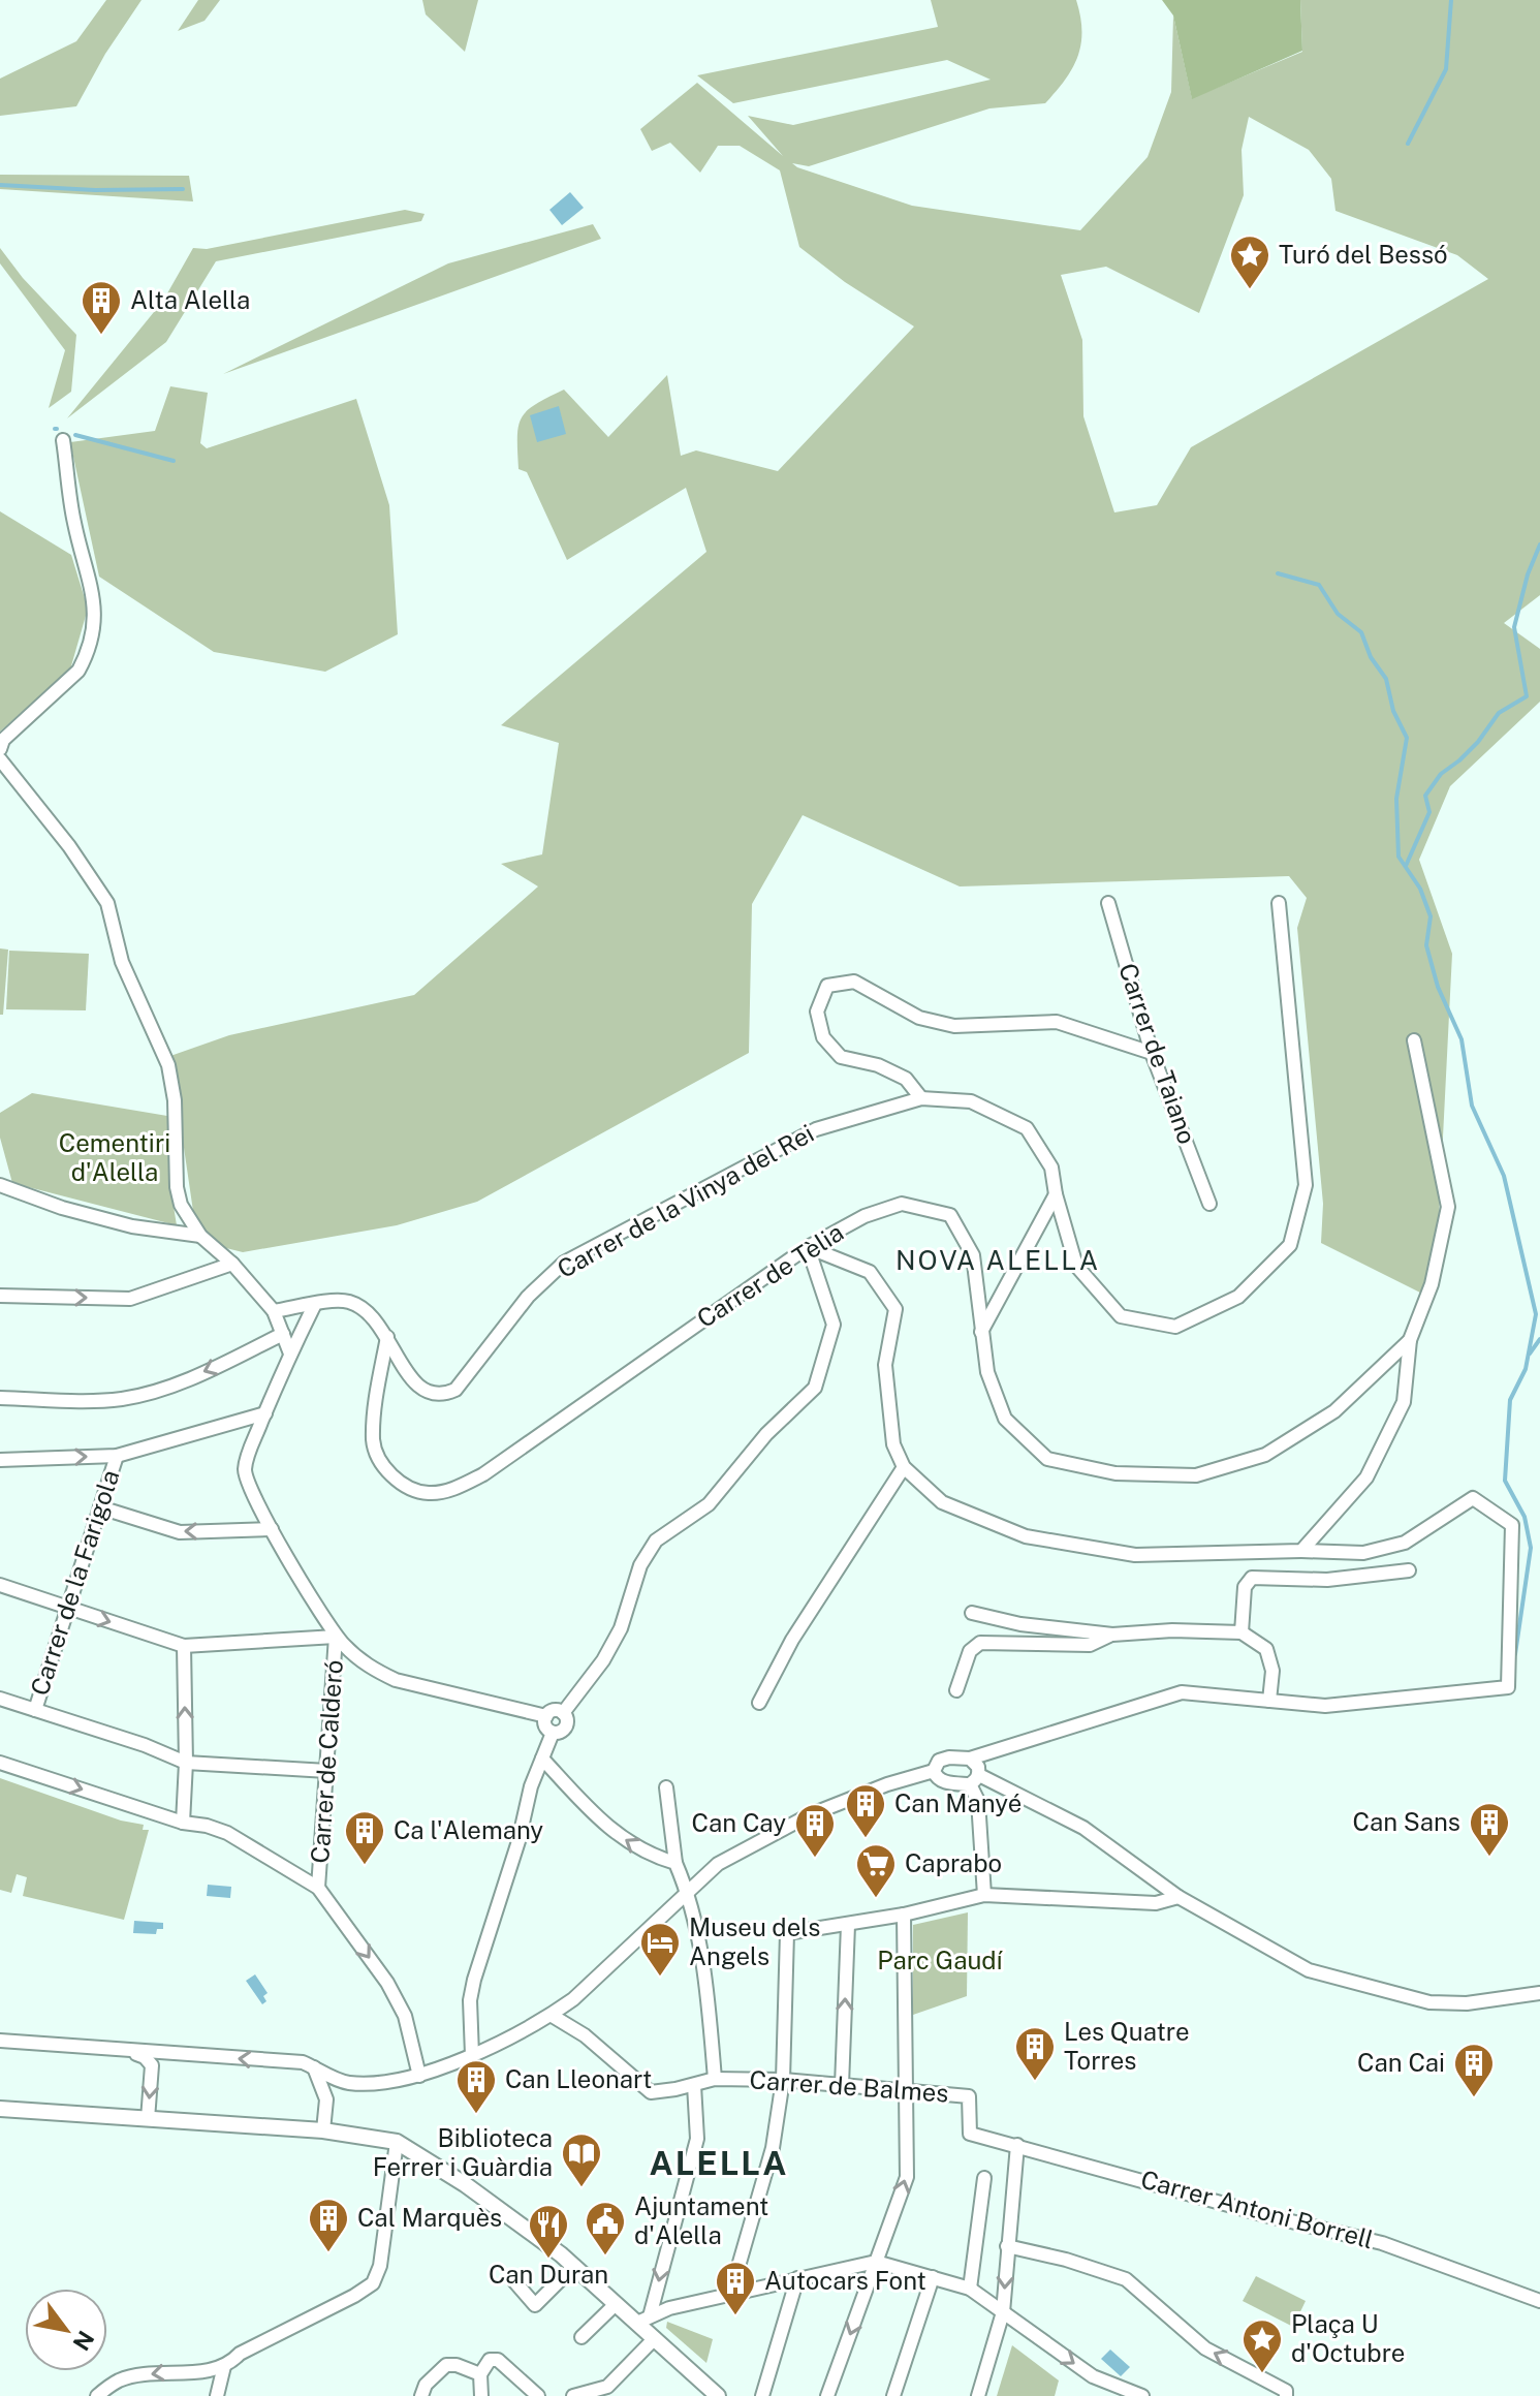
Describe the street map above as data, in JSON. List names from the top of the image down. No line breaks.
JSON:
{"streets":{"street":["Carrer de Taiano","Carrer de la Vinya del Rei","Carrer de Tèlia","Carrer de la Farigola","Carrer de Calderó","Carrer de Balmes","Carrer Antoni Borrell"]},"crossings":[["Carrer de la Vinya del Rei","Carrer de Tèlia"],["Carrer de Balmes","Carrer Antoni Borrell"]],"districts":["NOVA ALELLA","ALELLA"],"parks":["Cementiri d'Alella","Parc Gaudí"],"places":{"place":["Turó del Bessó","Plaça U d'Octubre"],"building":["Alta Alella","Can Manyé","Can Sans","Can Cay","Ca l'Alemany","Les Quatre Torres","Can Cai","Can Lleonart","Cal Marquès","Autocars Font"],"supermarket":["Caprabo"],"hotel":["Museu dels Angels"],"library":["Biblioteca Ferrer i Guàrdia"],"public building":["Ajuntament d'Alella"],"restaurant":["Can Duran"]},"north":"bottom right"}
